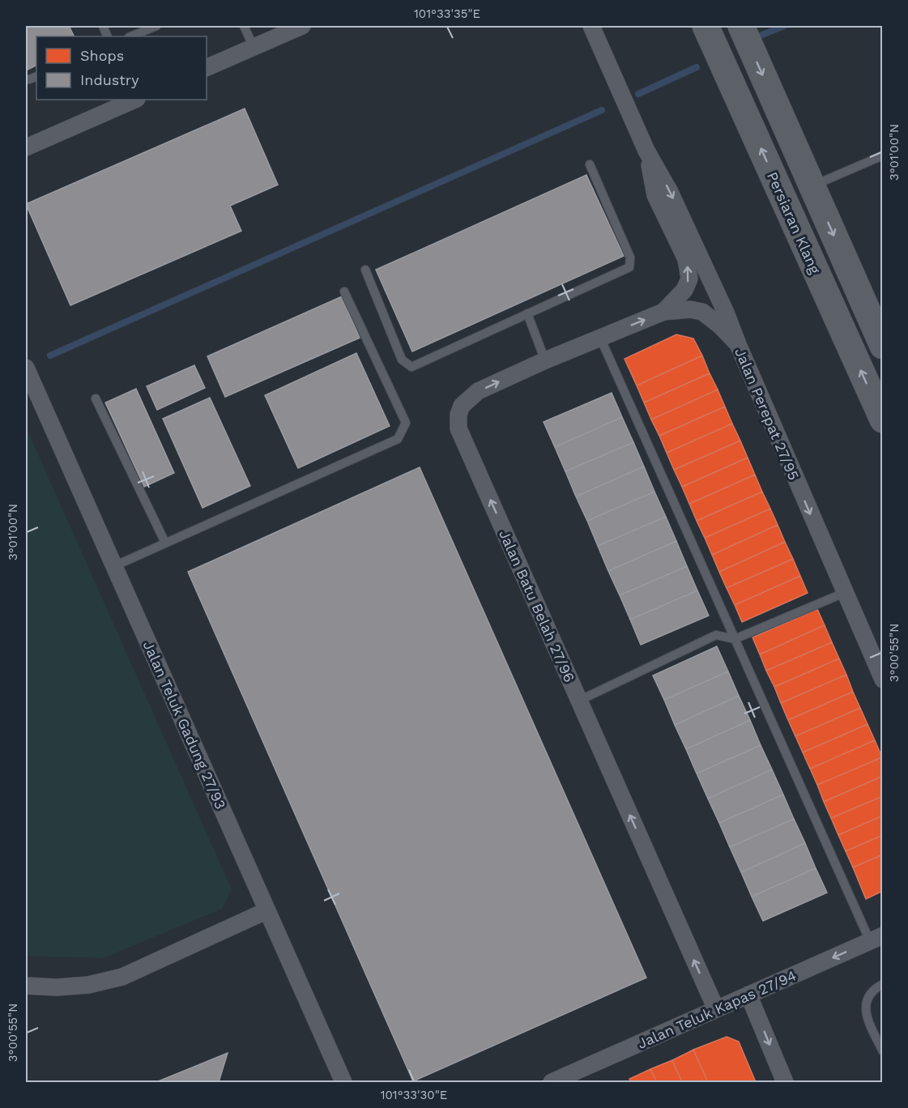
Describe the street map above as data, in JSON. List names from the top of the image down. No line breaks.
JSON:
{"streets":{"main road":["Persiaran Klang"],"street":["Jalan Perepat 27/95","Jalan Batu Belah 27/96","Jalan Teluk Gadung 27/93","Jalan Teluk Kapas 27/94"]},"crossings":[["Jalan Perepat 27/95","Jalan Batu Belah 27/96"],["Jalan Batu Belah 27/96","Jalan Teluk Kapas 27/94"]],"one_way":["Jalan Batu Belah 27/96","Jalan Teluk Kapas 27/94"],"legend":["Shops","Industry"],"coordinates":["101°33'35\"E","3°01'00\"N","3°00'55\"N","101°33'30\"E"]}
